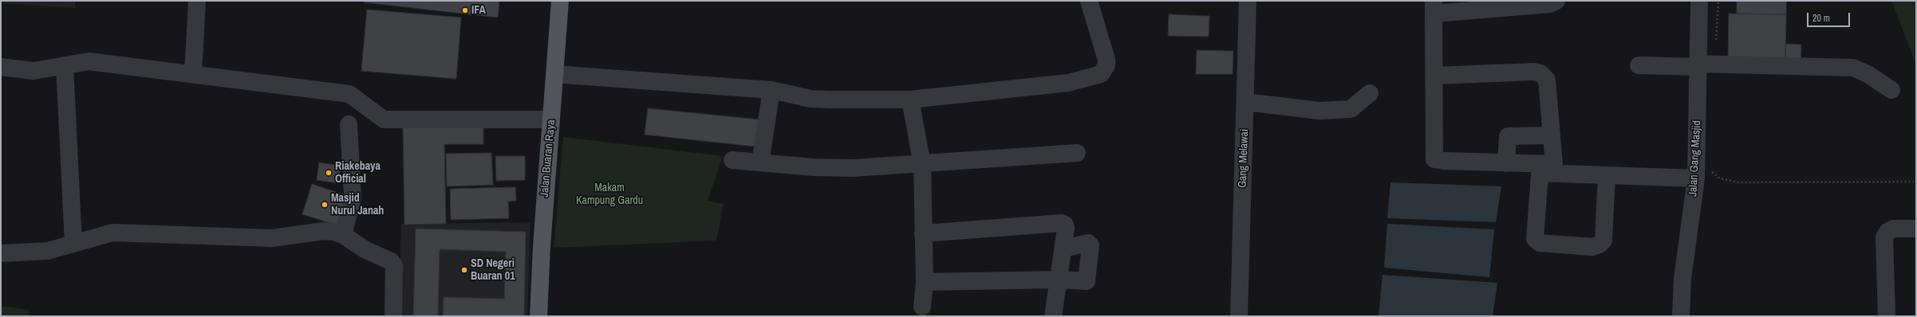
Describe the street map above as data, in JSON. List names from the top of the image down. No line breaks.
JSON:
{"streets":{"main road":["Jalan Buaran Raya"],"street":["Gang Melawai","Jalan Gang Masjid"]},"parks":["Makam Kampung Gardu"],"places":["IFA","Riakebaya Official","Masjid Nurul Janah","SD Negeri Buaran 01"],"scale_bar":"20 m"}
